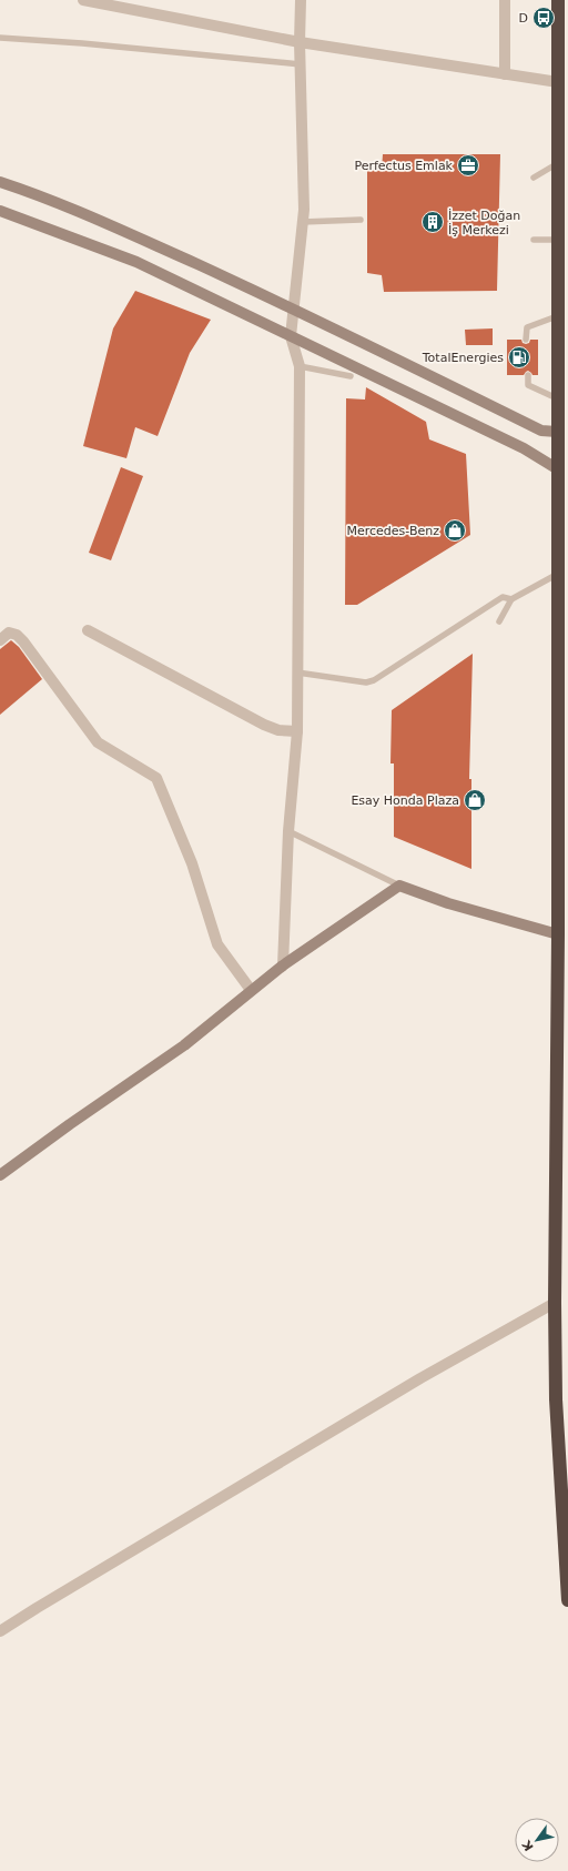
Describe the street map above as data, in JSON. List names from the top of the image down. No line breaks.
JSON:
{"places":{"bus stop":["D"],"office":["Perfectus Emlak"],"building":["İzzet Doğan İş Merkezi"],"fuel station":["TotalEnergies"],"shop":["Mercedes-Benz","Esay Honda Plaza"]},"north":"bottom left"}
